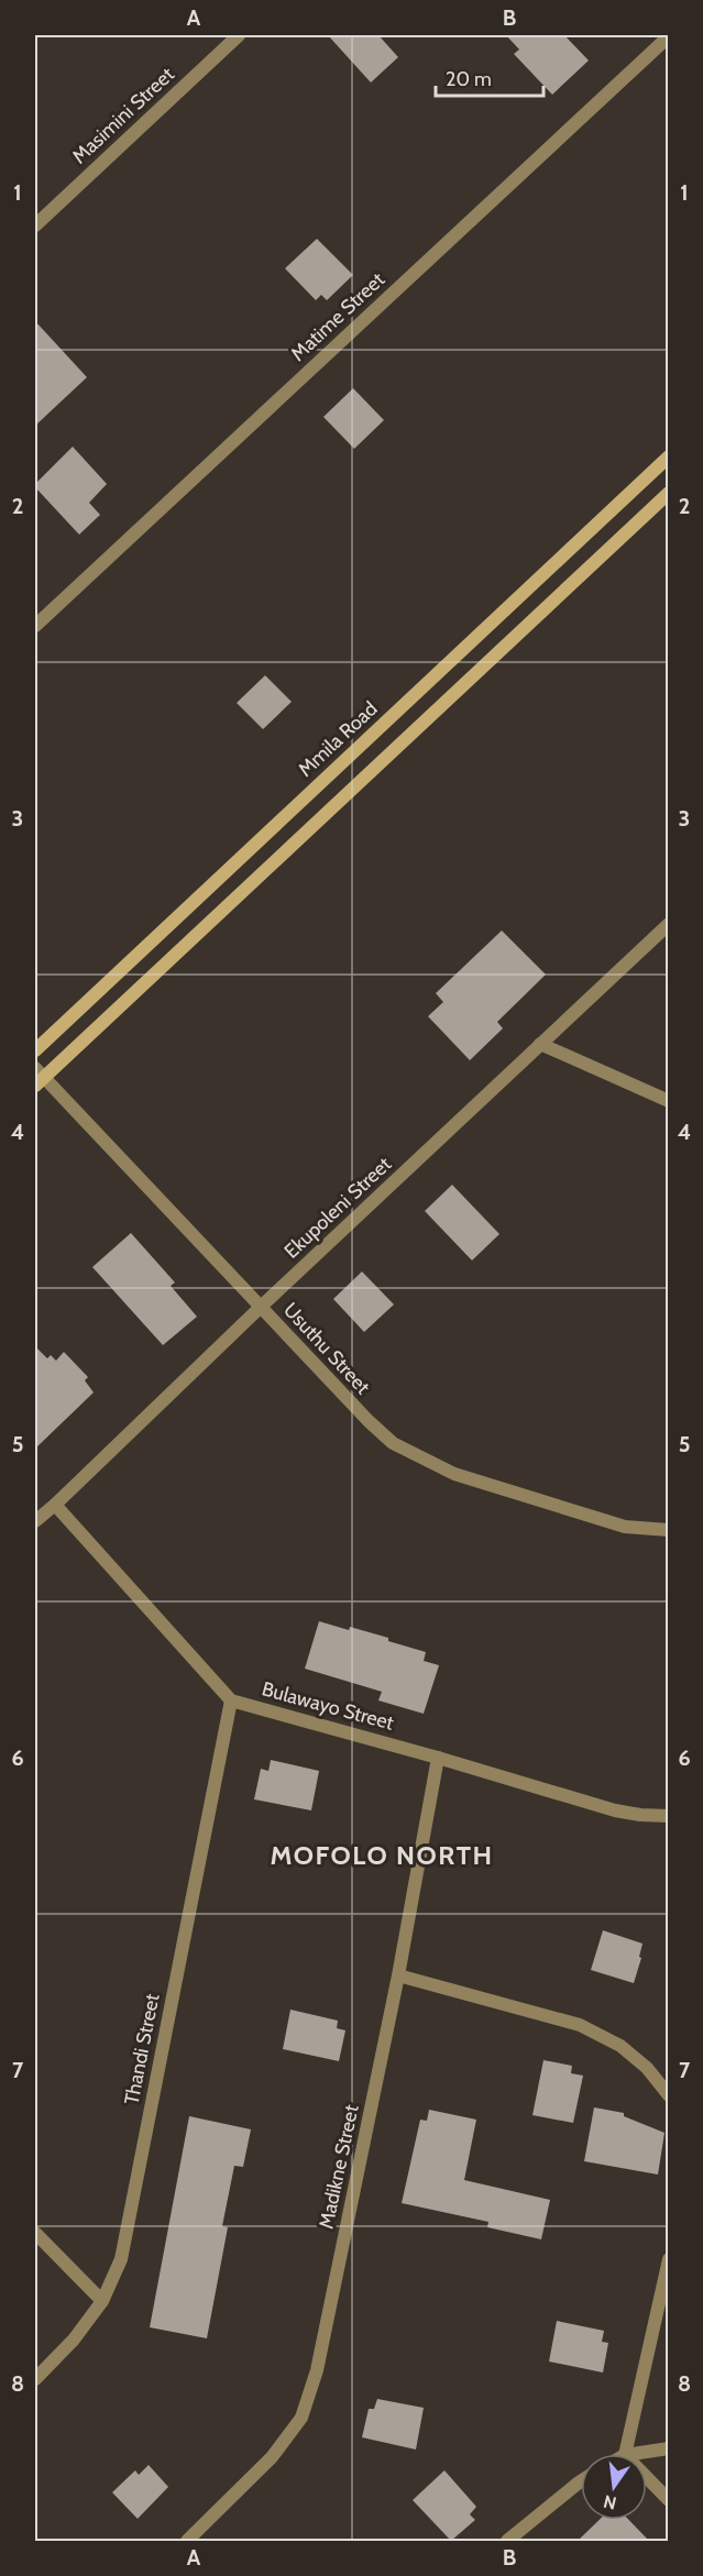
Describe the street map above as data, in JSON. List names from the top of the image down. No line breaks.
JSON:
{"streets":{"main road":["Mmila Road"],"street":["Masimini Street","Matime Street","Ekupoleni Street","Usuthu Street","Bulawayo Street","Thandi Street","Madikne Street"]},"crossings":[["Ekupoleni Street","Usuthu Street"],["Ekupoleni Street","Bulawayo Street"],["Bulawayo Street","Thandi Street"],["Bulawayo Street","Madikne Street"]],"districts":["MOFOLO NORTH"],"scale_bar":"20 m","north":"bottom","grid":{"columns":["A","B"],"rows":["1","2","3","4","5","6","7","8"]}}
